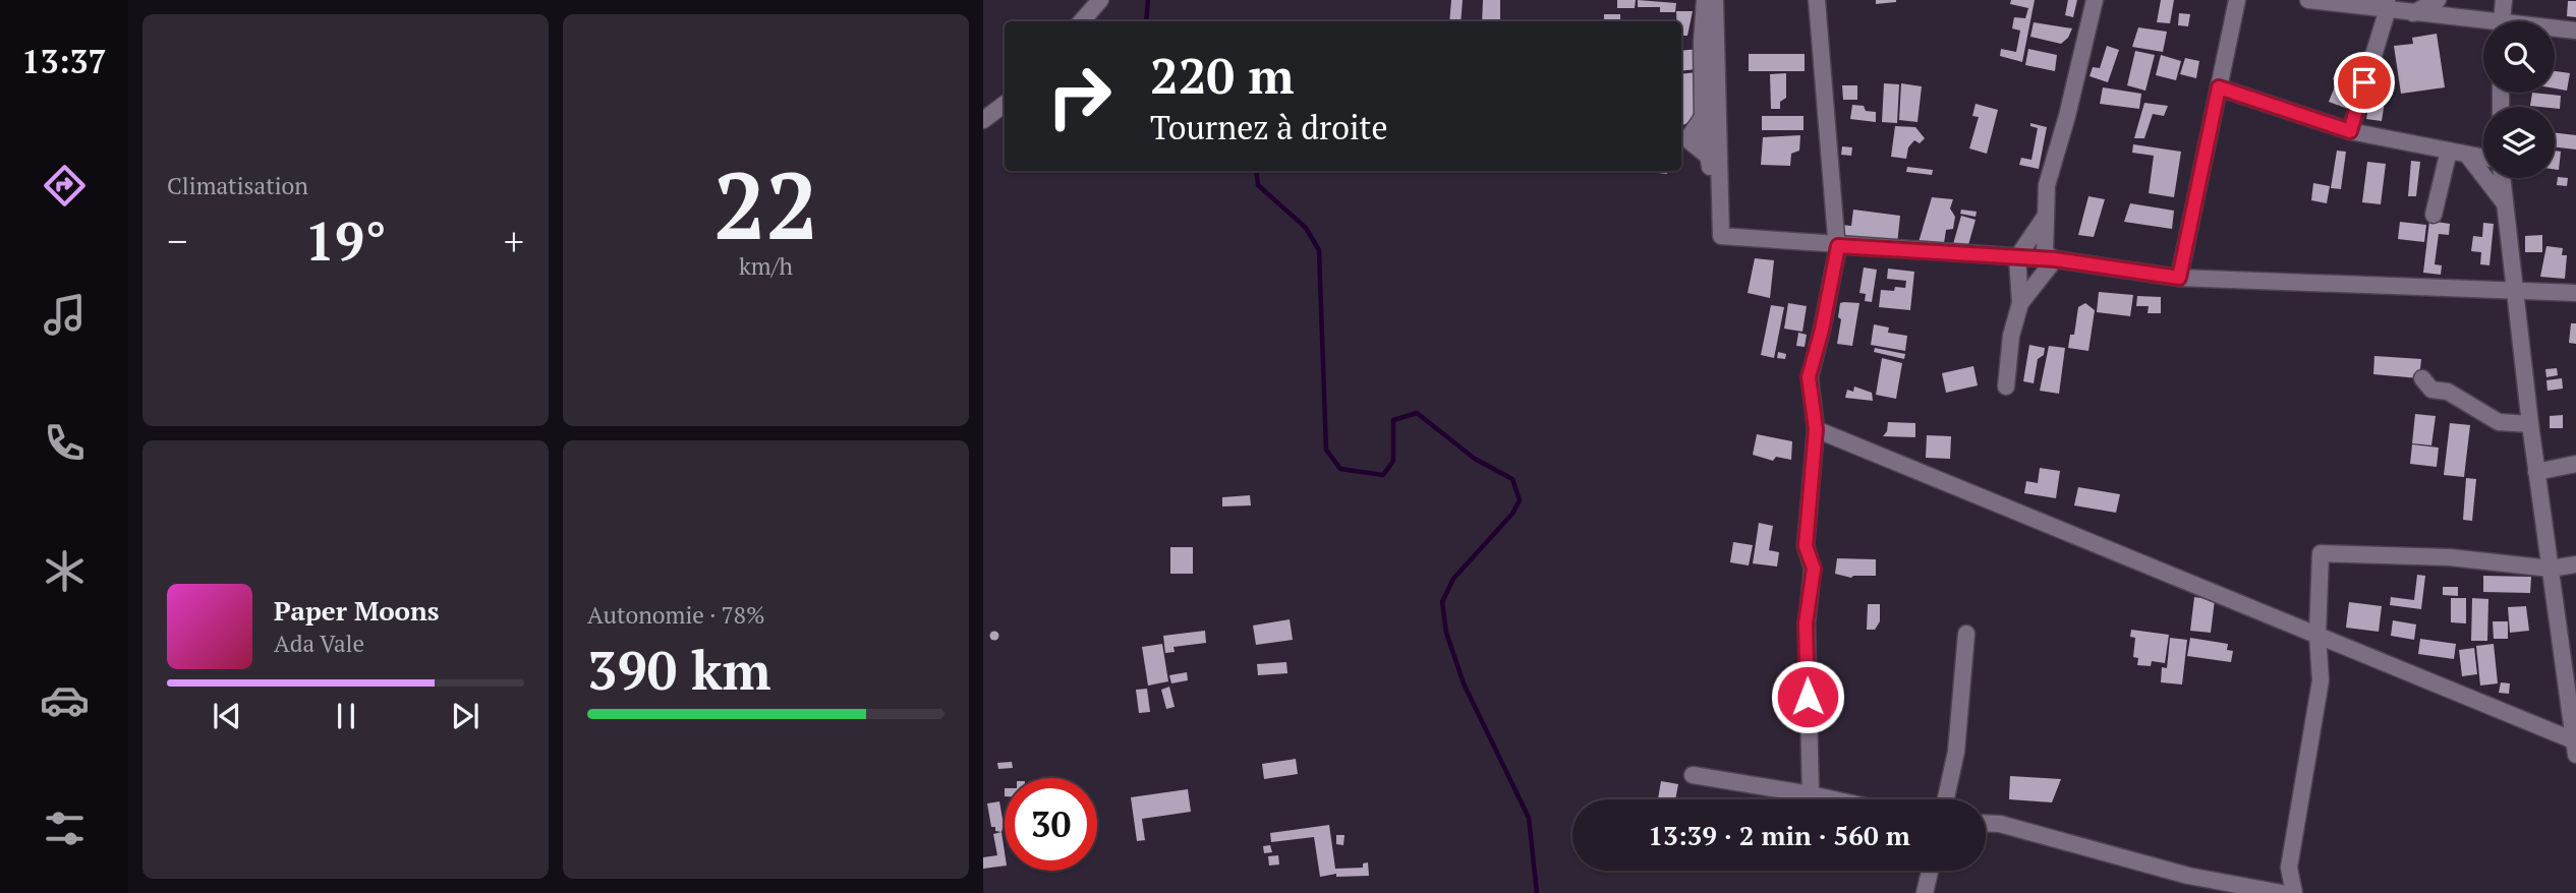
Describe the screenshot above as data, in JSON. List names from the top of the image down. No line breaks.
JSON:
{"page":{"tabs":"13:37","tile":["Climatisation",["22","km/h"],["Autonomie · 78%","390 km"]],"turn":["220 m","Tournez à droite"],"heat":["−","19°","+"],"song":["Paper Moons","Ada Vale"],"limit":"30","trip":"13:39 · 2 min · 560 m"}}
